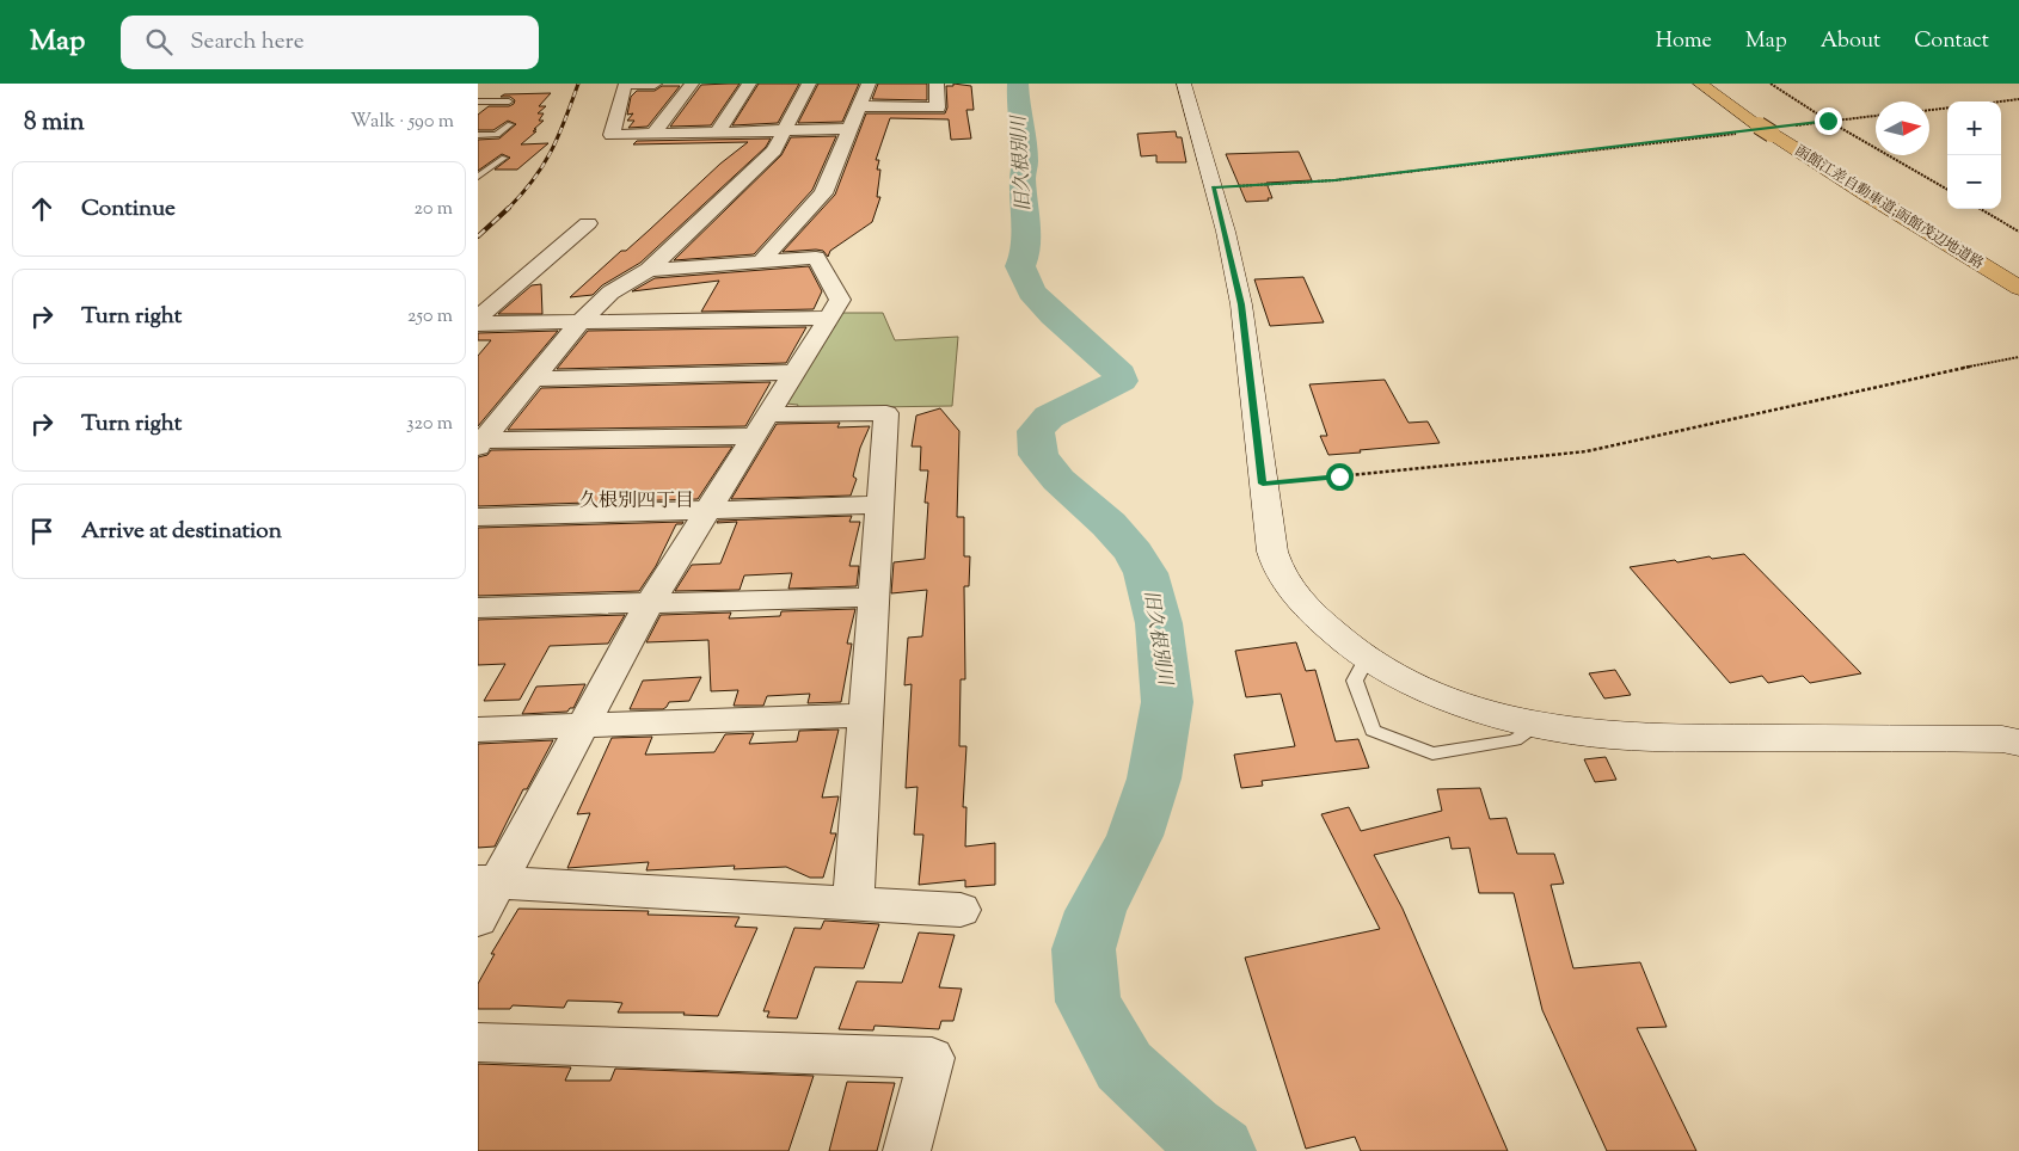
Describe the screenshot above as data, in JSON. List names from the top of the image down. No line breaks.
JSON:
{"streets":{"highway":["函館江差自動車道;函館茂辺地道路"]},"districts":["久根別四丁目"],"water":["旧久根別川"],"north":"right","page":{"header":"Map","search":"Search here","nav":["Home","Map","About","Contact"],"heading":["8 min","Walk · 590 m"],"map_buttons":["+","−"],"list":[["Continue","20 m"],["Turn right","250 m"],["Turn right","320 m"],"Arrive at destination"]}}
